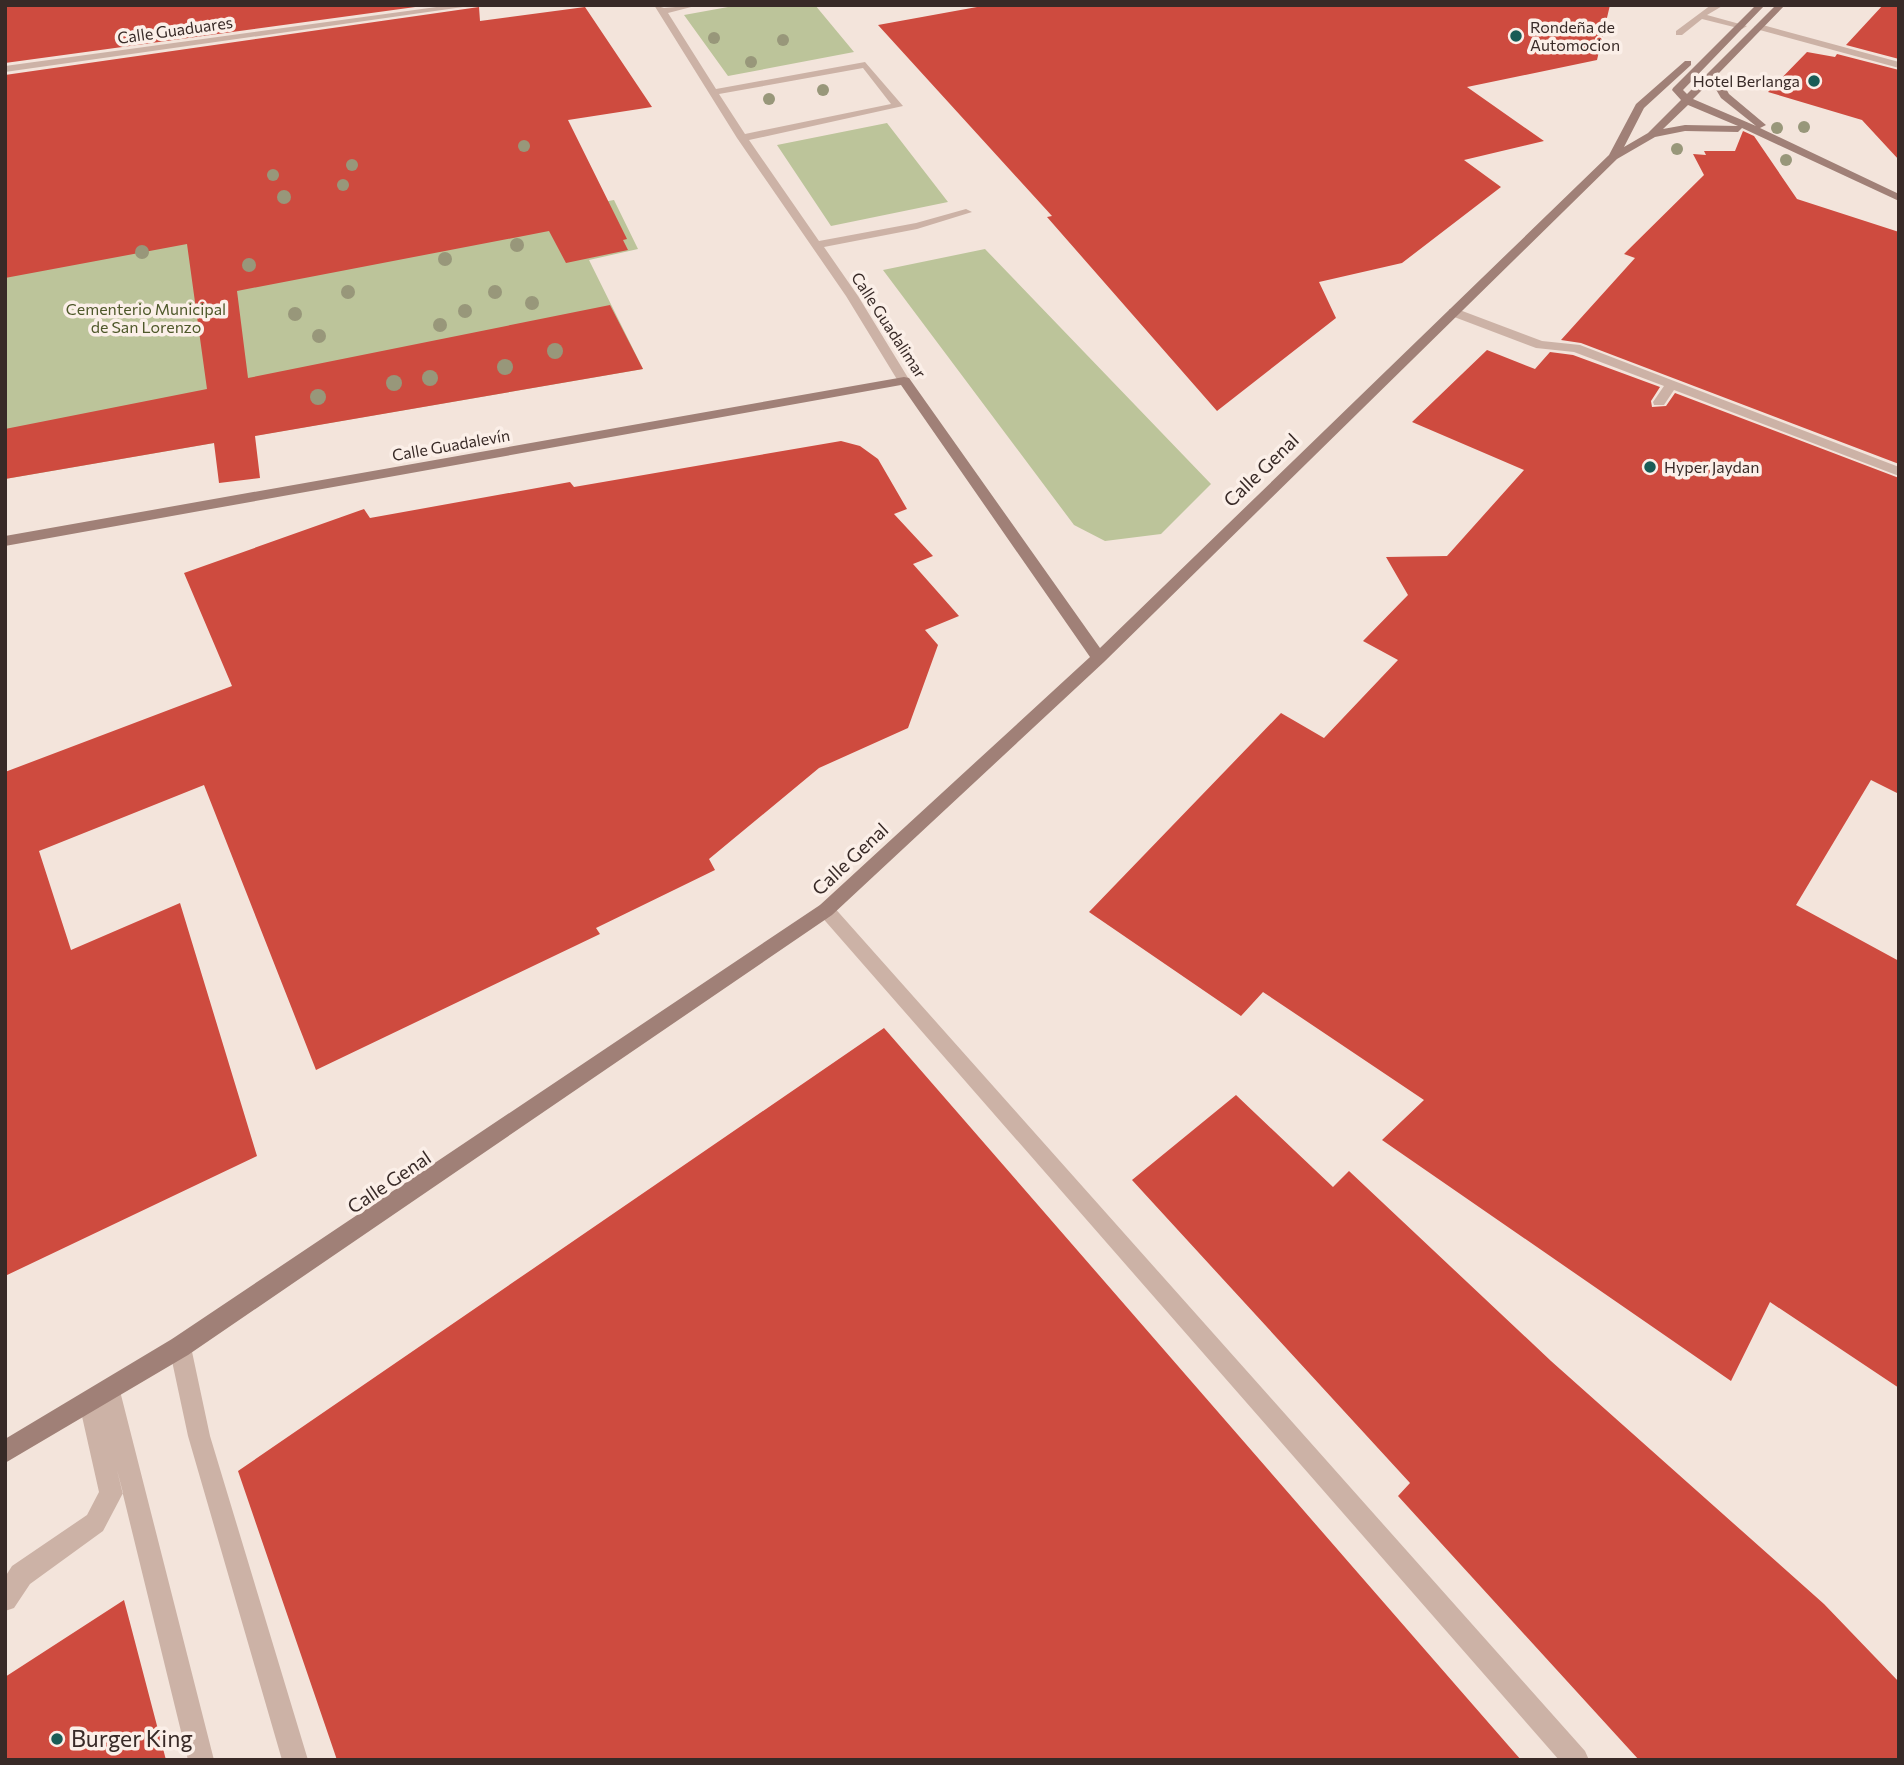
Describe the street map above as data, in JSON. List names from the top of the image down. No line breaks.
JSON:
{"streets":{"main road":["Calle Guadalimar","Calle Guadalevín","Calle Genal"],"street":["Calle Guaduares"]},"crossings":[["Calle Guadalimar","Calle Guadalevín"],["Calle Guadalimar","Calle Genal"]],"parks":["Cementerio Municipal de San Lorenzo"],"places":["Rondeña de Automocion","Hotel Berlanga","Hyper Jaydan","Burger King"]}
